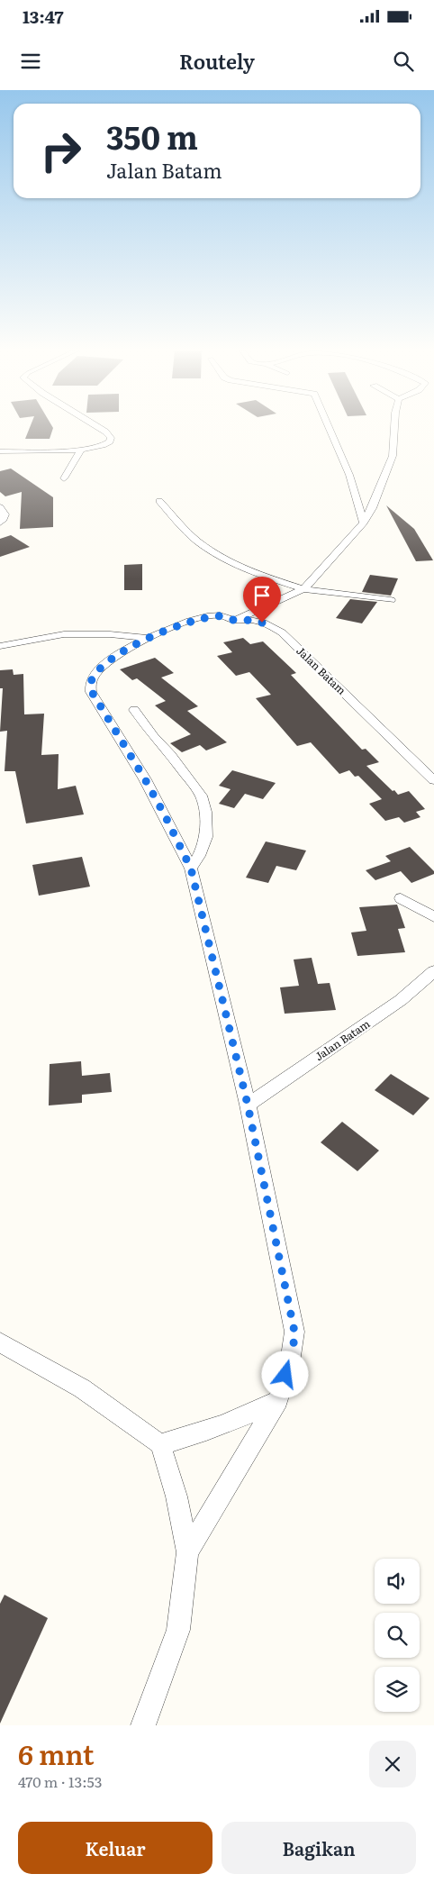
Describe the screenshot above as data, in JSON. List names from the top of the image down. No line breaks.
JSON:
{"streets":{"street":["Jalan Batam"]},"page":{"status":"13:47","header":"Routely","turn":["350 m","Jalan Batam"],"heading":["6 mnt","470 m · 13:53"],"buttons":["Keluar","Bagikan"]}}
